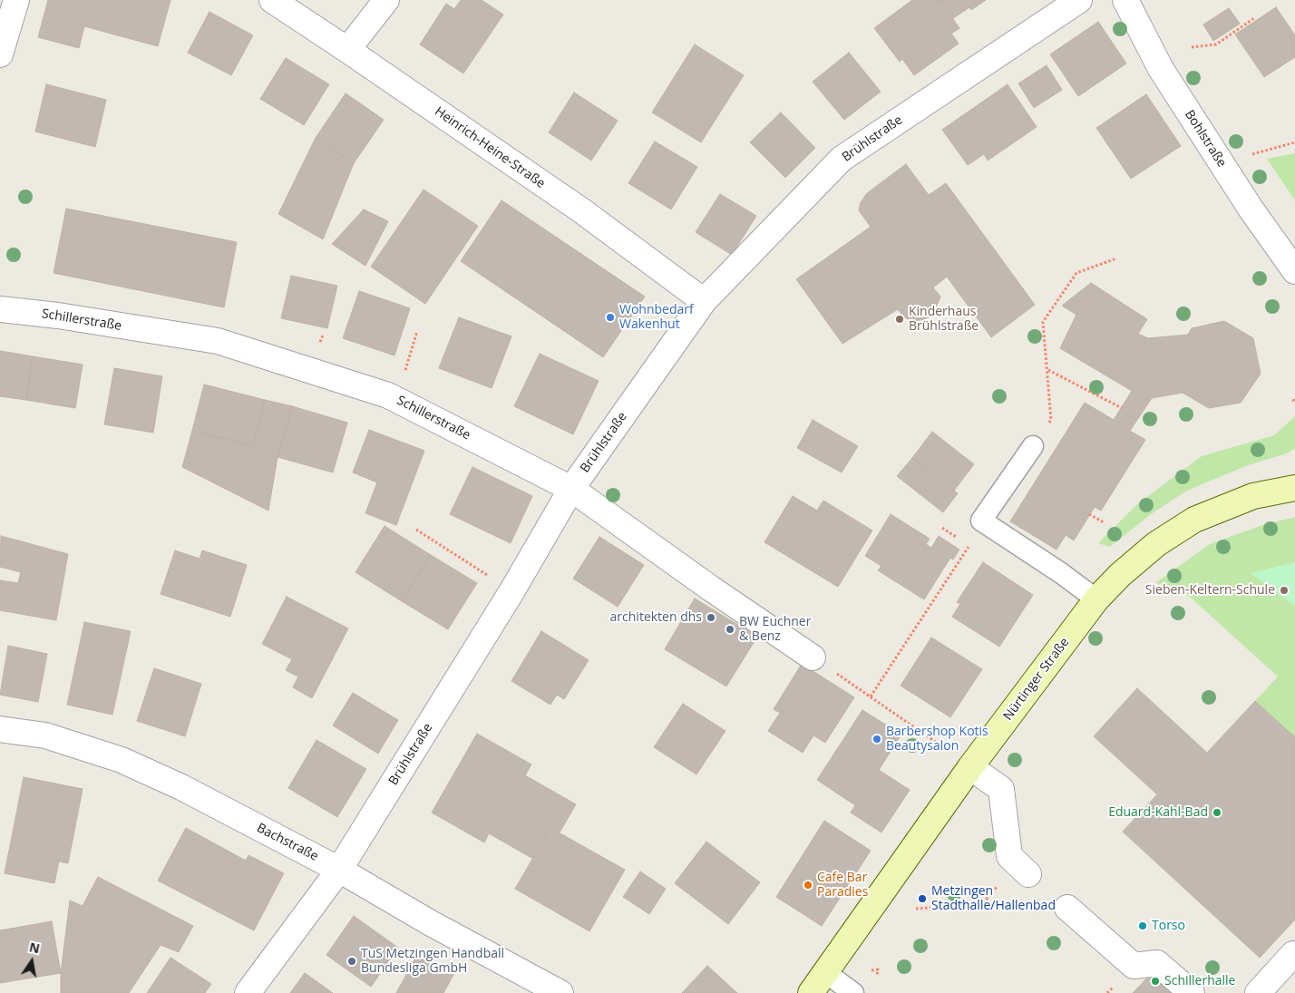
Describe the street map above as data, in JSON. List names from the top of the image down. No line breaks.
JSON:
{"streets":{"main road":["Nürtinger Straße"],"street":["Brühlstraße","Bohlstraße","Heinrich-Heine-Straße","Schillerstraße","Bachstraße"]},"crossings":[["Brühlstraße","Heinrich-Heine-Straße"],["Brühlstraße","Schillerstraße"],["Brühlstraße","Bachstraße"]],"places":["Wohnbedarf Wakenhut","Kinderhaus Brühlstraße","Sieben-Keltern-Schule","architekten dhs","BW Euchner & Benz","Barbershop Kotis Beautysalon","Eduard-Kahl-Bad","Cafe Bar Paradies","Metzingen Stadthalle/Hallenbad","Torso","TuS Metzingen Handball Bundesliga GmbH","Schillerhalle"],"north":"top"}
